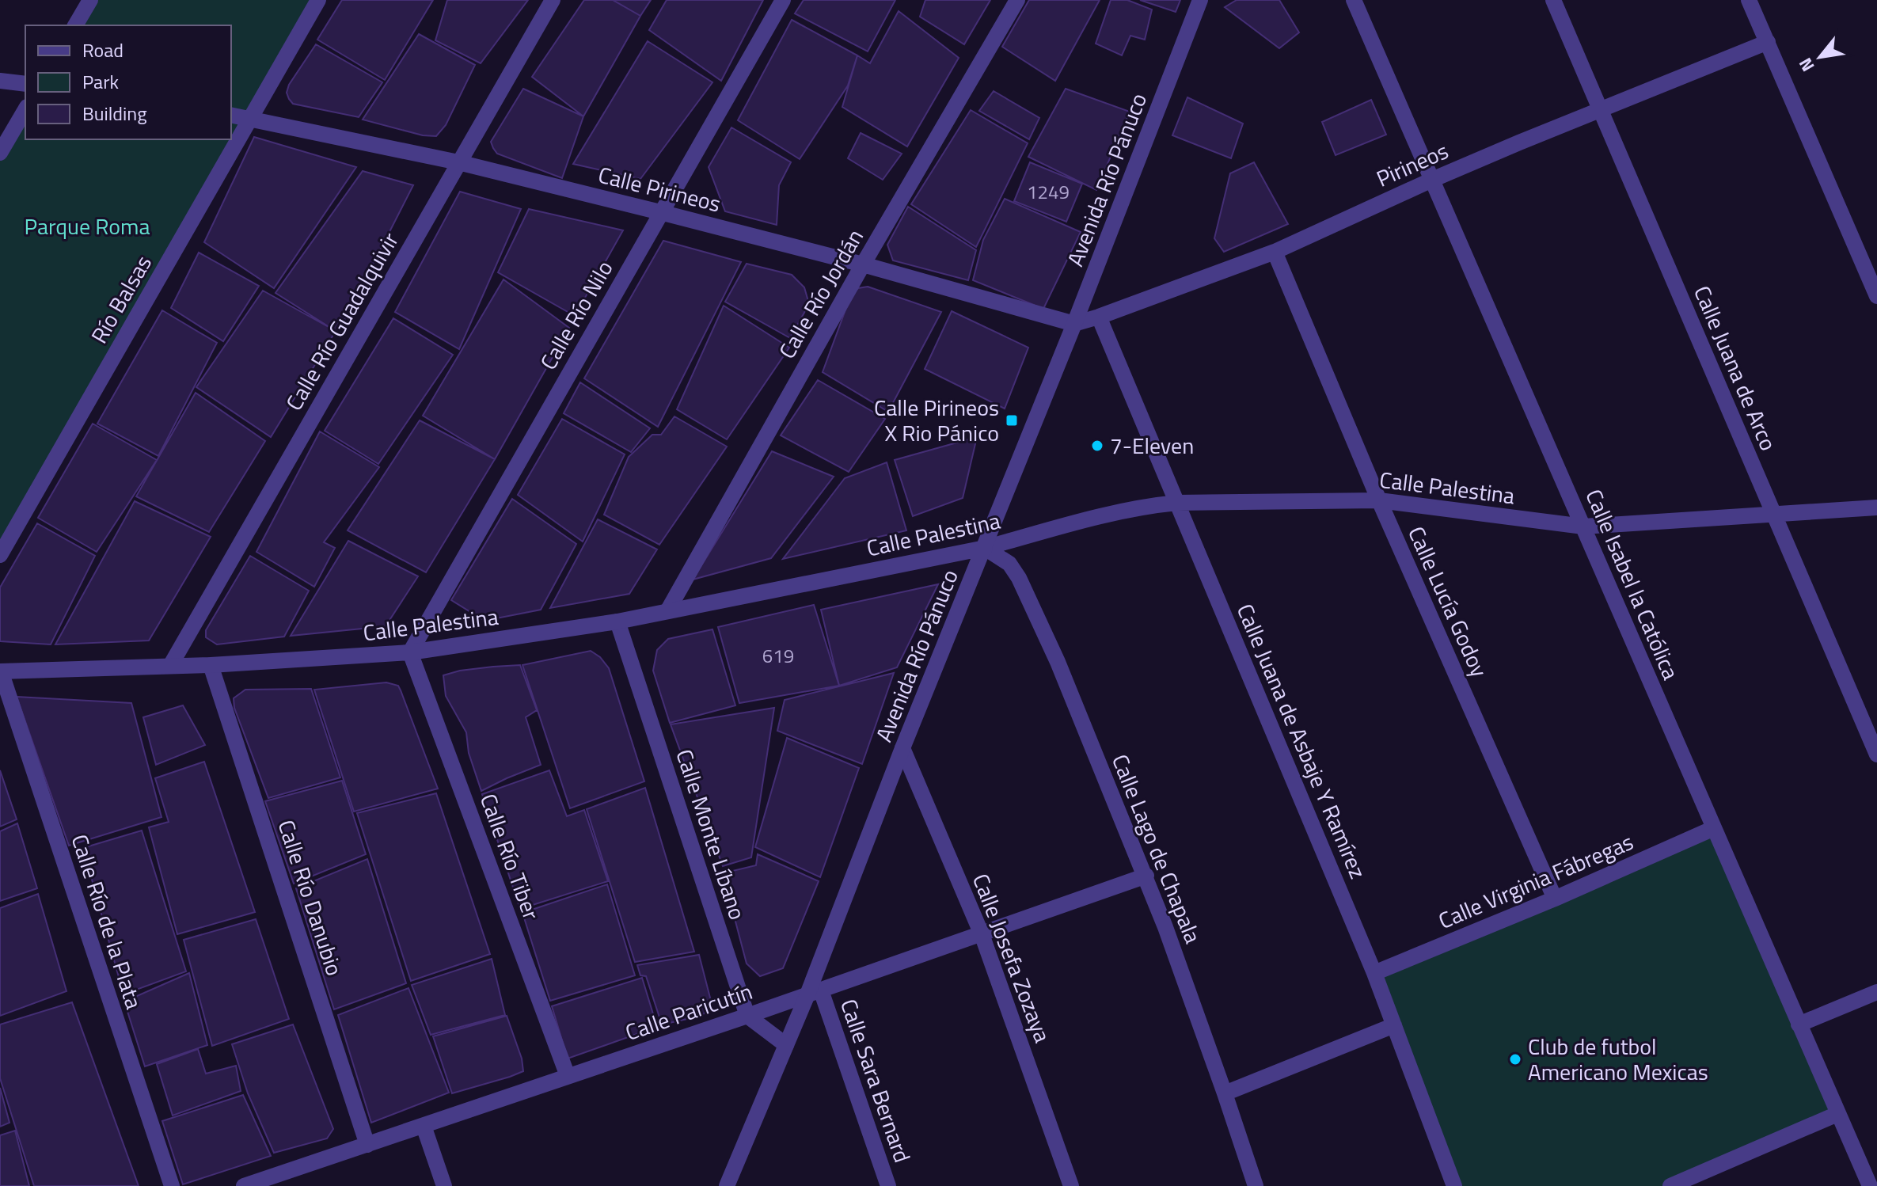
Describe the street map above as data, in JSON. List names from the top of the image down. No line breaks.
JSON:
{"streets":{"street":["Pirineos","Avenida Río Pánuco","Calle Pirineos","Calle Río Jordán","Río Balsas","Calle Río Nilo","Calle Río Guadalquivir","Calle Juana de Arco","Calle Palestina","Calle Isabel la Católica","Calle Lucía Godoy","Calle Juana de Asbaje Y Ramírez","Calle Monte Líbano","Calle Lago de Chapala","Calle Río Tiber","Calle Virginia Fábregas","Calle Río Danubio","Calle Río de la Plata","Calle Josefa Zozaya","Calle Paricutín","Calle Sara Bernard"]},"crossings":[["Pirineos","Avenida Río Pánuco"],["Pirineos","Calle Pirineos"],["Pirineos","Calle Juana de Arco"],["Pirineos","Calle Isabel la Católica"],["Pirineos","Calle Lucía Godoy"],["Pirineos","Calle Juana de Asbaje Y Ramírez"],["Avenida Río Pánuco","Calle Pirineos"],["Avenida Río Pánuco","Calle Palestina"],["Avenida Río Pánuco","Calle Lago de Chapala"],["Avenida Río Pánuco","Calle Josefa Zozaya"],["Avenida Río Pánuco","Calle Paricutín"],["Avenida Río Pánuco","Calle Sara Bernard"],["Calle Pirineos","Calle Río Jordán"],["Calle Pirineos","Río Balsas"],["Calle Pirineos","Calle Río Nilo"],["Calle Pirineos","Calle Río Guadalquivir"],["Calle Río Jordán","Calle Palestina"],["Calle Río Nilo","Calle Palestina"],["Calle Río Nilo","Calle Río Tiber"],["Calle Río Guadalquivir","Calle Palestina"],["Calle Juana de Arco","Calle Palestina"],["Calle Palestina","Calle Isabel la Católica"],["Calle Palestina","Calle Lucía Godoy"],["Calle Palestina","Calle Juana de Asbaje Y Ramírez"],["Calle Palestina","Calle Monte Líbano"],["Calle Palestina","Calle Lago de Chapala"],["Calle Palestina","Calle Río Tiber"],["Calle Palestina","Calle Río Danubio"],["Calle Palestina","Calle Río de la Plata"],["Calle Isabel la Católica","Calle Virginia Fábregas"],["Calle Lucía Godoy","Calle Virginia Fábregas"],["Calle Juana de Asbaje Y Ramírez","Calle Virginia Fábregas"],["Calle Monte Líbano","Calle Paricutín"],["Calle Lago de Chapala","Calle Paricutín"],["Calle Río Tiber","Calle Paricutín"],["Calle Río Danubio","Calle Paricutín"],["Calle Josefa Zozaya","Calle Paricutín"],["Calle Paricutín","Calle Sara Bernard"]],"parks":["Parque Roma"],"places":{"transit":["Calle Pirineos X Rio Pánico"],"other":["7-Eleven","Club de futbol Americano Mexicas"]},"house_numbers":["1249","619"],"legend":["Road","Park","Building"],"north":"bottom left"}
